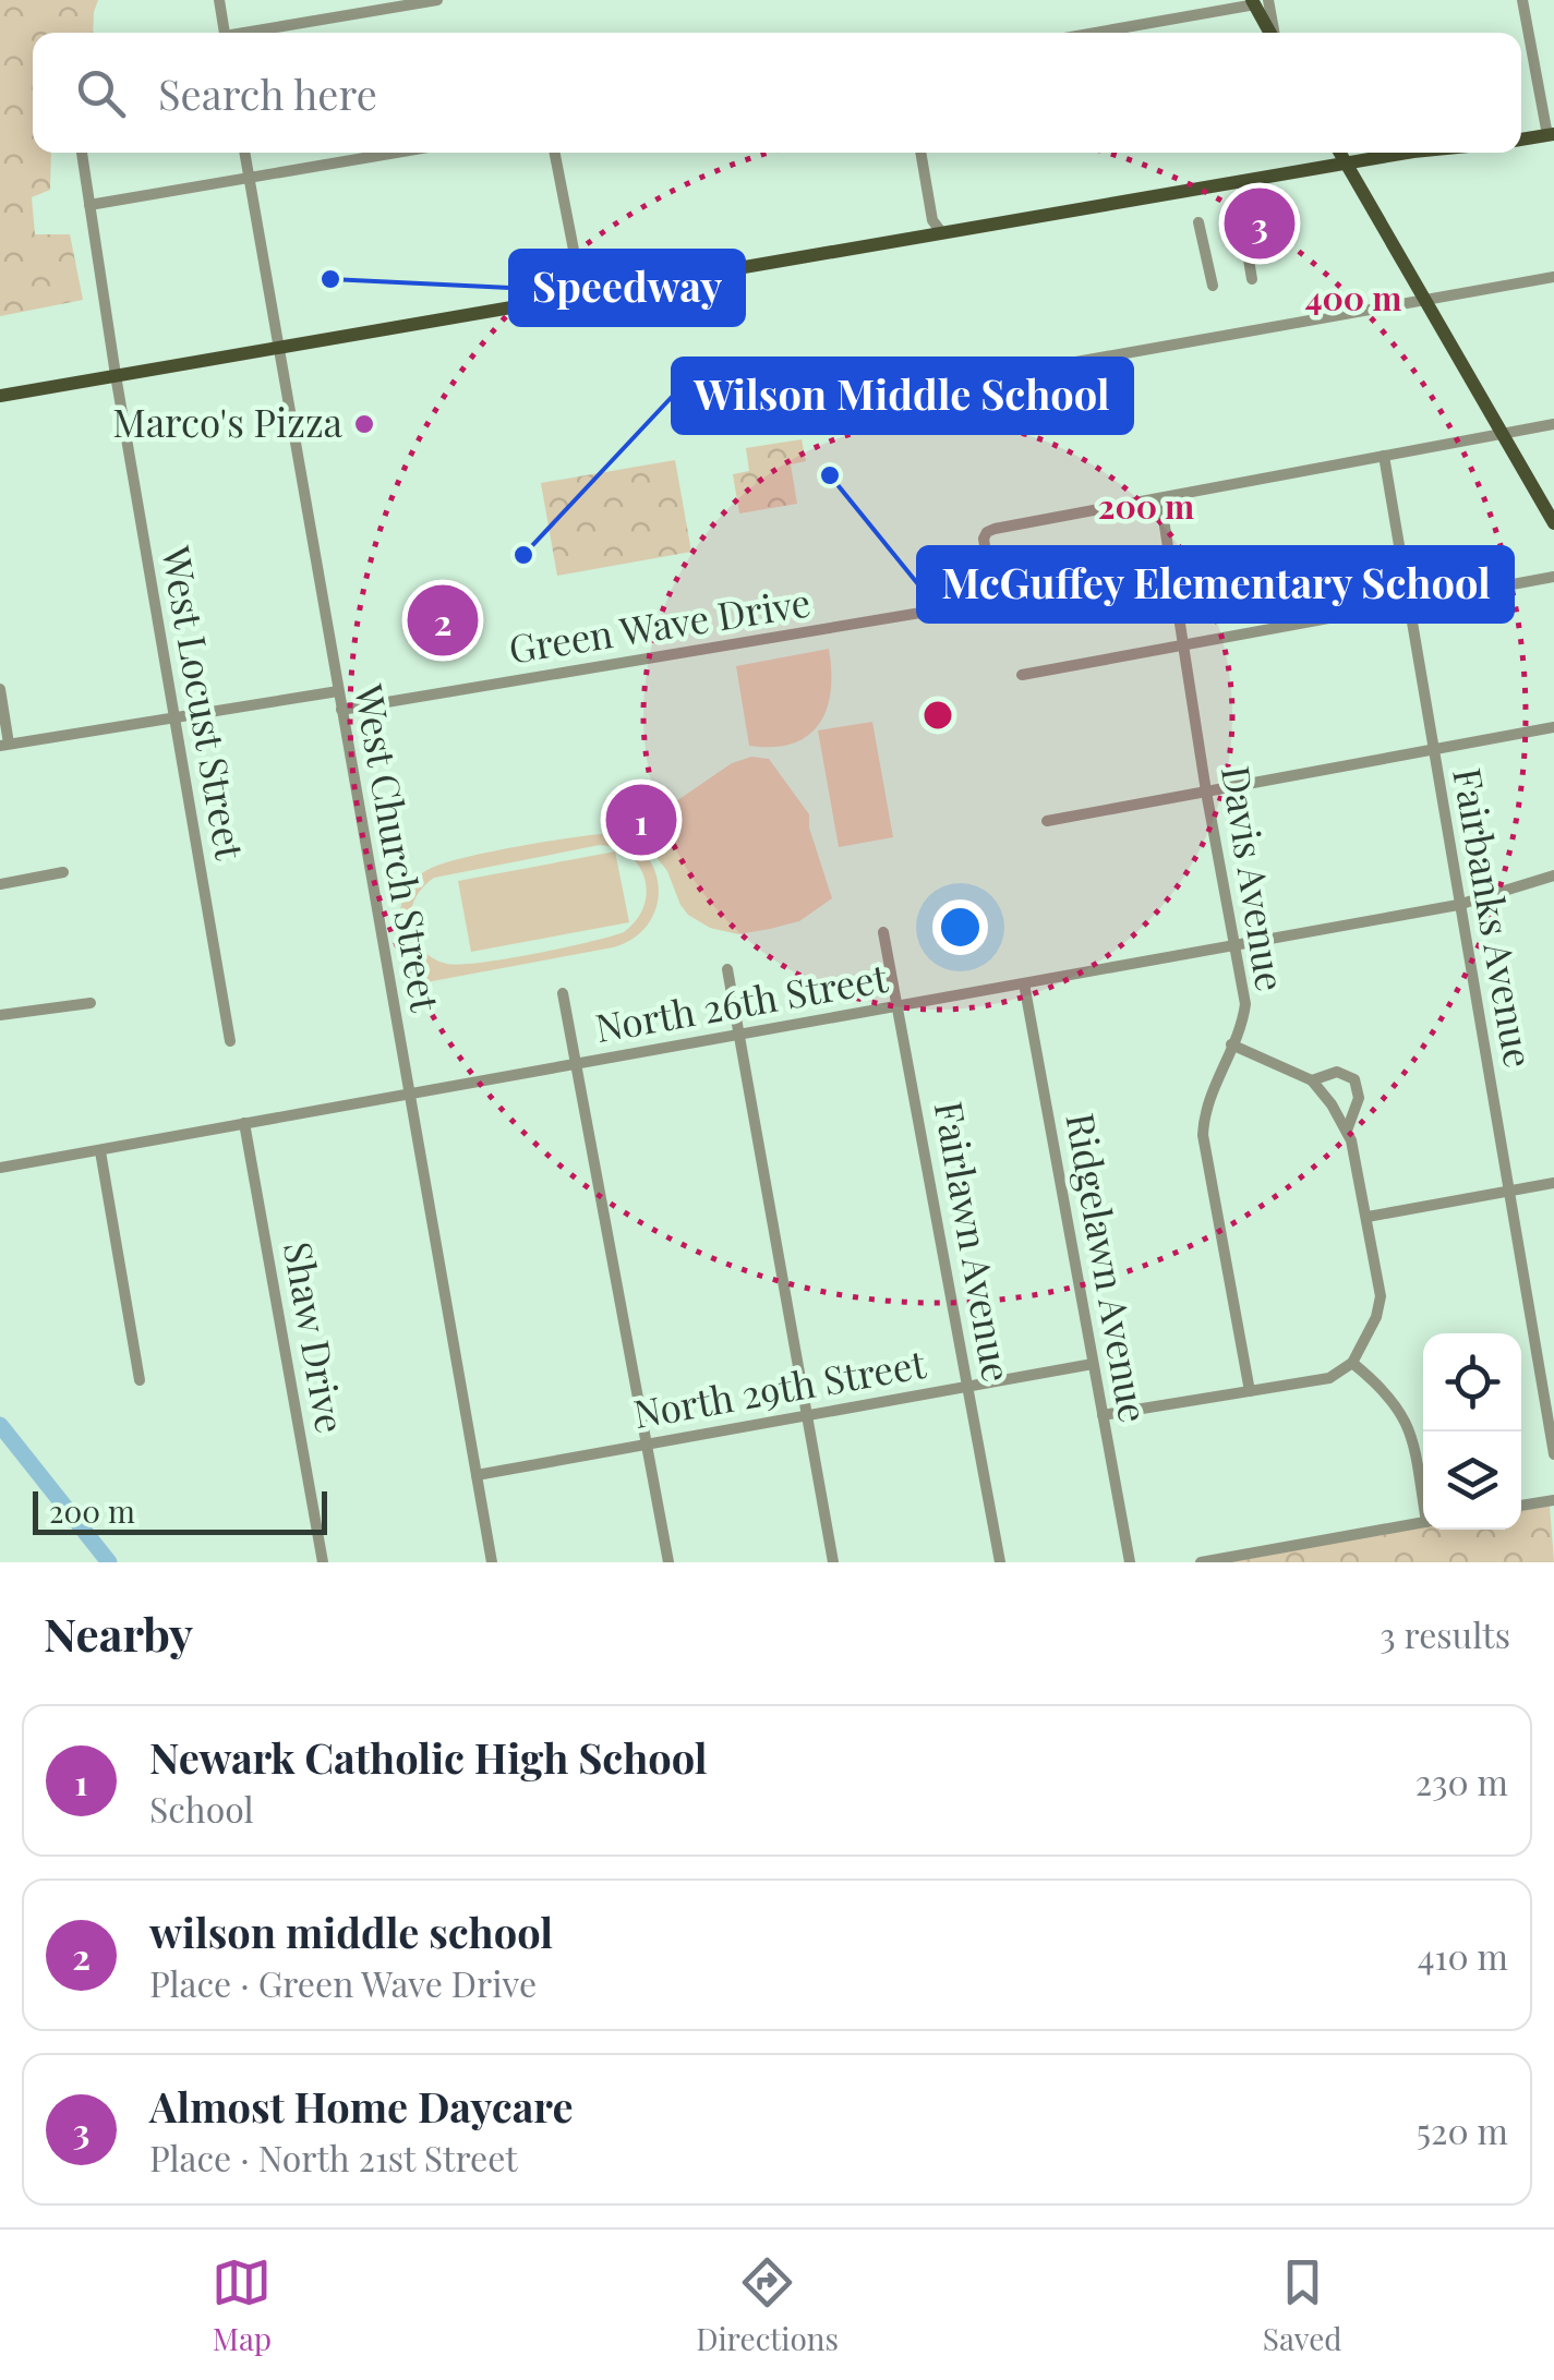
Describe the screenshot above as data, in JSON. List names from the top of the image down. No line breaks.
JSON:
{"streets":{"street":["Green Wave Drive","West Locust Street","West Church Street","Davis Avenue","Fairbanks Avenue","North 26th Street","Fairlawn Avenue","Ridgelawn Avenue","Shaw Drive","North 29th Street"]},"crossings":[["Green Wave Drive","West Church Street"],["Green Wave Drive","Davis Avenue"],["West Church Street","North 26th Street"],["West Church Street","North 29th Street"],["Davis Avenue","North 26th Street"],["Fairbanks Avenue","North 26th Street"],["North 26th Street","Fairlawn Avenue"],["North 26th Street","Ridgelawn Avenue"],["North 26th Street","Shaw Drive"],["Fairlawn Avenue","North 29th Street"],["Ridgelawn Avenue","North 29th Street"]],"places":["Speedway","Marco's Pizza","McGuffey Elementary School","Wilson Middle School"],"scale_bar":"200 m","page":{"search":"Search here","pins":["3","2","1"],"scale":"200 m","heading":["Nearby","3 results"],"list":[{"mark":"1","name":"Newark Catholic High School","note":"School","value":"230 m"},{"mark":"2","name":"wilson middle school","note":"Place · Green Wave Drive","value":"410 m"},{"mark":"3","name":"Almost Home Daycare","note":"Place · North 21st Street","value":"520 m"}],"nav":["Map","Directions","Saved"]},"rings":["400 m","200 m"]}
